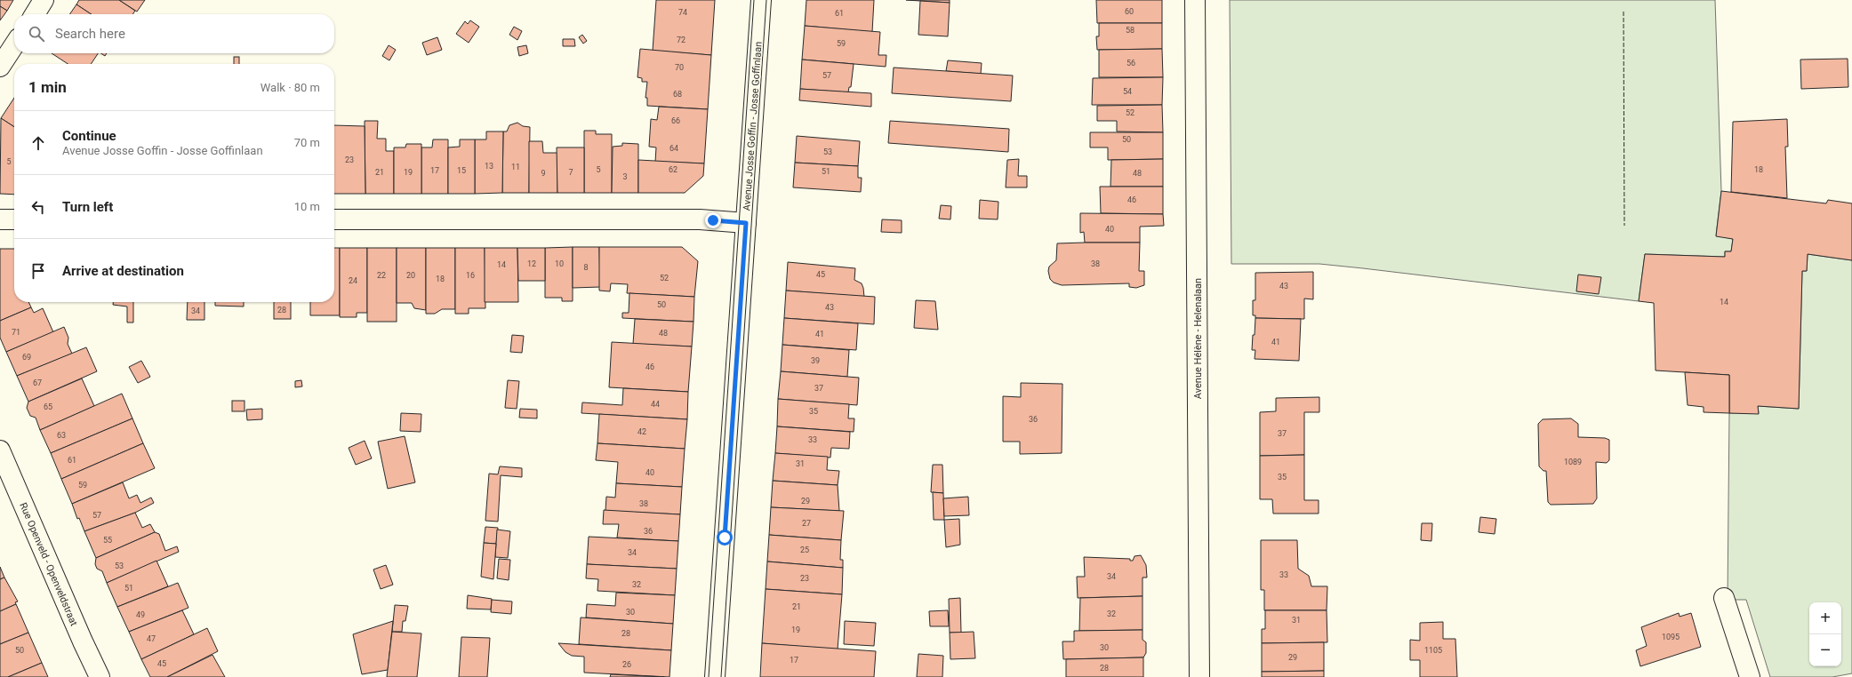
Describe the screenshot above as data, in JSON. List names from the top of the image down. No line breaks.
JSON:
{"streets":{"street":["Avenue Josse Goffin - Josse Goffinlaan","Avenue Hélène - Helenalaan","Rue Openveld - Openveldstraat"]},"house_numbers":["60","74","61","58","72","59","56","70","57","54","68","52","66","50","64","53","23","5","13","11","5","62","18","17","15","51","21","19","7","9","48","3","46","40","12","10","38","14","8","45","22","20","16","52","18","24","43","14","50","43","28","34","71","48","41","41","69","39","46","67","37","44","65","35","36","42","37","63","33","61","1089","31","40","35","59","29","38","57","27","36","55","25","34","53","33","34","23","32","51","21","30","32","49","31","19","28","1095","47","30","50","1105","29","17","45","26","28"],"page":{"search":"Search here","heading":["1 min","Walk · 80 m"],"list":[["Continue","Avenue Josse Goffin - Josse Goffinlaan","70 m"],["Turn left","10 m"],"Arrive at destination"],"map_buttons":["+","−"]}}
